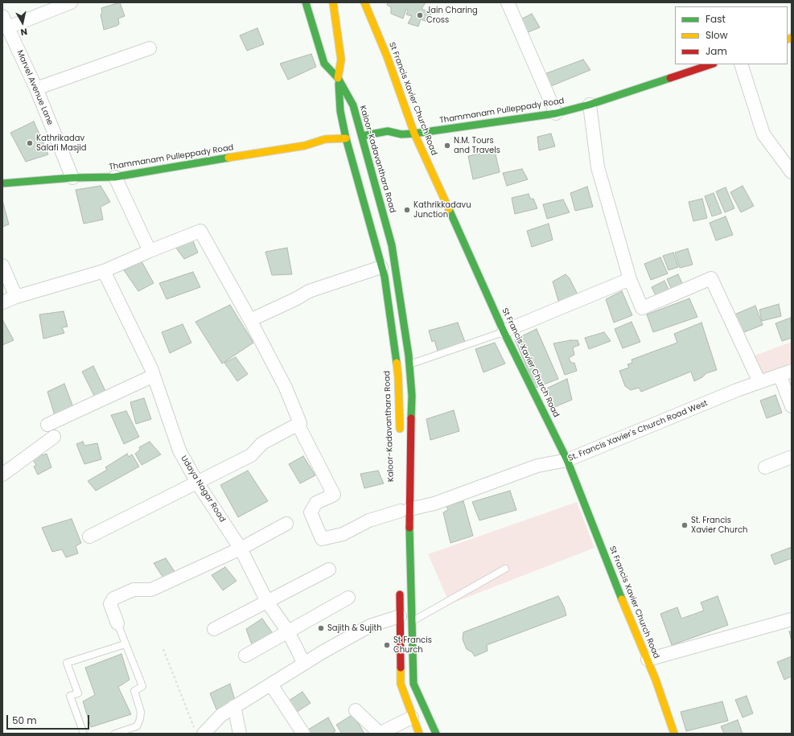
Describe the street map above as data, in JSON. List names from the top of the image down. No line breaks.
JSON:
{"streets":{"main road":["St Francis Xavier Church Road","Thammanam Pulleppady Road","Kaloor-Kadavanthara Road"],"street":["Marvel Avenue Lane","St. Francis Xavier's Church Road West","Udaya Nagar Road"]},"crossings":[["Marvel Avenue Lane","Thammanam Pulleppady Road"],["St Francis Xavier Church Road","Thammanam Pulleppady Road"],["St Francis Xavier Church Road","St. Francis Xavier's Church Road West"],["Thammanam Pulleppady Road","Kaloor-Kadavanthara Road"],["Kaloor-Kadavanthara Road","St. Francis Xavier's Church Road West"]],"places":["Jain Charing Cross","Kathrikadav Salafi Masjid","N.M. Tours and Travels","Kathrikkadavu Junction","St. Francis Xavier Church","Sajith & Sujith","St Francis Church"],"legend":["Fast","Slow","Jam"],"scale_bar":"50 m","north":"bottom"}
